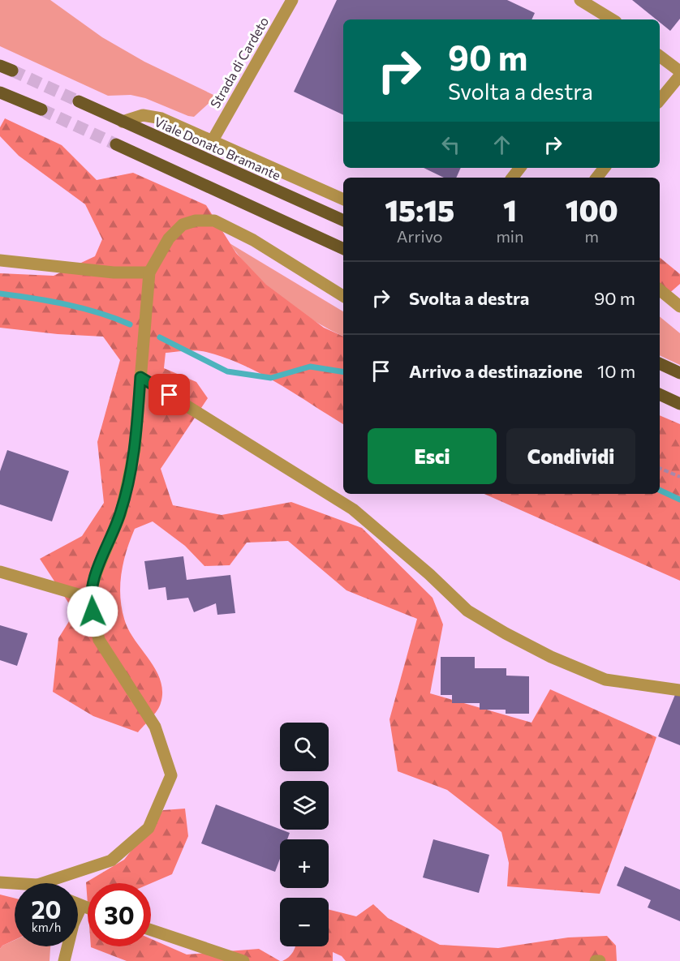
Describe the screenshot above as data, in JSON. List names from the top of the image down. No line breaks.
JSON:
{"streets":{"main road":["Viale Donato Bramante"],"street":["Strada di Cardeto"]},"page":{"turn":["90 m","Svolta a destra"],"eta":["15:15","Arrivo","1","min","100","m"],"list":[{"name":"Svolta a destra","value":"90 m"},{"name":"Arrivo a destinazione","value":"10 m"}],"buttons":["Esci","Condividi"],"map_buttons":["+","−"],"speed":"20 km/h","limit":"30"}}
